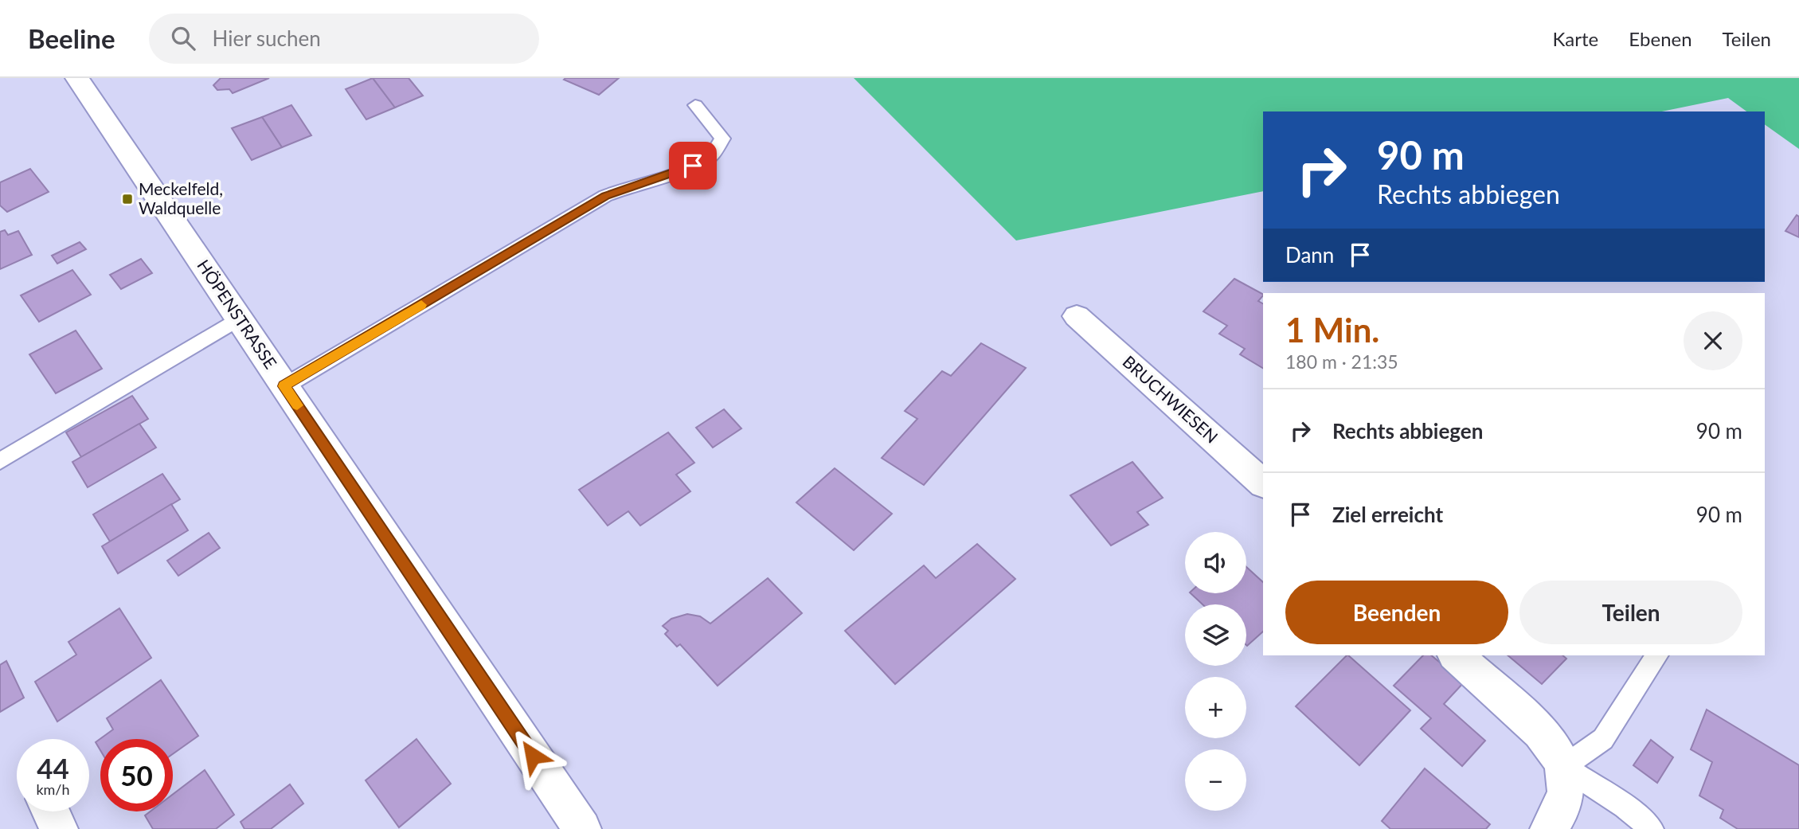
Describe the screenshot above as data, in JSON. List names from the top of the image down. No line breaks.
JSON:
{"streets":{"main road":["HÖPENSTRASSE","BRUCHWIESEN"]},"places":{"transit":["Meckelfeld, Waldquelle"]},"page":{"header":"Beeline","search":"Hier suchen","nav":["Karte","Ebenen","Teilen"],"turn":["90 m","Rechts abbiegen"],"then":"Dann","heading":["1 Min.","180 m · 21:35"],"list":[{"name":"Rechts abbiegen","value":"90 m"},{"name":"Ziel erreicht","value":"90 m"}],"map_buttons":["+","−"],"buttons":["Beenden","Teilen"],"speed":"44 km/h","limit":"50"}}
